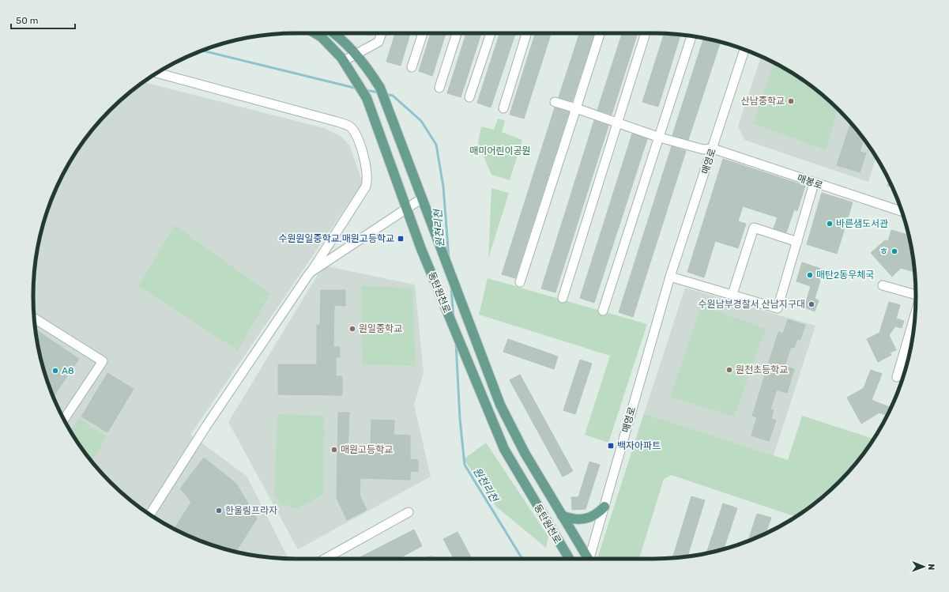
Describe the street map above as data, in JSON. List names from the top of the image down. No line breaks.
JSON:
{"streets":{"main road":["동탄원천로"],"street":["매영로","매봉로"]},"crossings":[["매영로","매봉로"]],"water":["원천리천"],"parks":["매미어린이공원"],"places":{"other":["산남중학교","바른샘도서관","ㅎ","매탄2동우체국","수원남부경찰서 산남지구대","원일중학교","원천초등학교","A8","매원고등학교","한울림프라자"],"transit":["수원원일중학교.매원고등학교","백자아파트"]},"scale_bar":"50 m","north":"right"}
